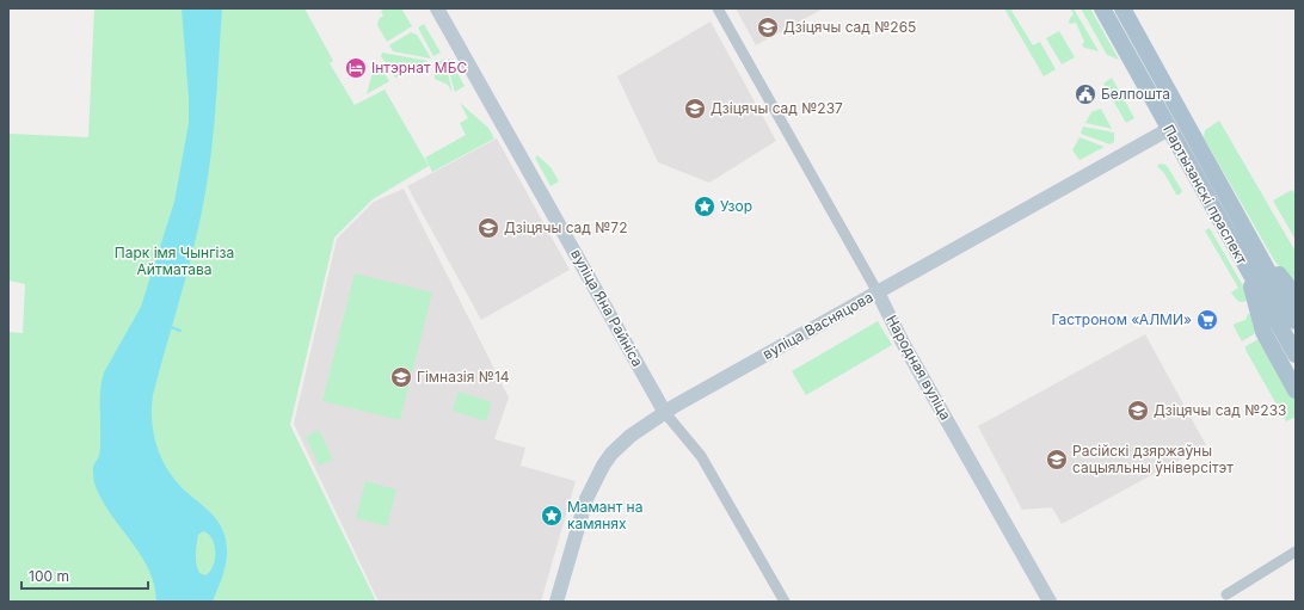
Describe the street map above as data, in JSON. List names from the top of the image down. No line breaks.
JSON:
{"streets":{"main road":["Партызанскі праспект"],"street":["вуліца Яна Райніса","вуліца Васняцова","Народная вуліца"]},"crossings":[["Партызанскі праспект","вуліца Васняцова"],["вуліца Яна Райніса","вуліца Васняцова"],["вуліца Васняцова","Народная вуліца"]],"parks":["Парк імя Чынгіза Айтматава"],"places":{"school or university":["Дзіцячы сад №265","Дзіцячы сад №237","Дзіцячы сад №72","Гімназія №14","Дзіцячы сад №233","Расійскі дзяржаўны сацыяльны ўніверсітэт"],"hotel":["Інтэрнат МБС"],"public building":["Белпошта"],"place":["Узор","Мамант на камянях"],"supermarket":["Гастроном «АЛМИ»"]},"scale_bar":"100 m"}
